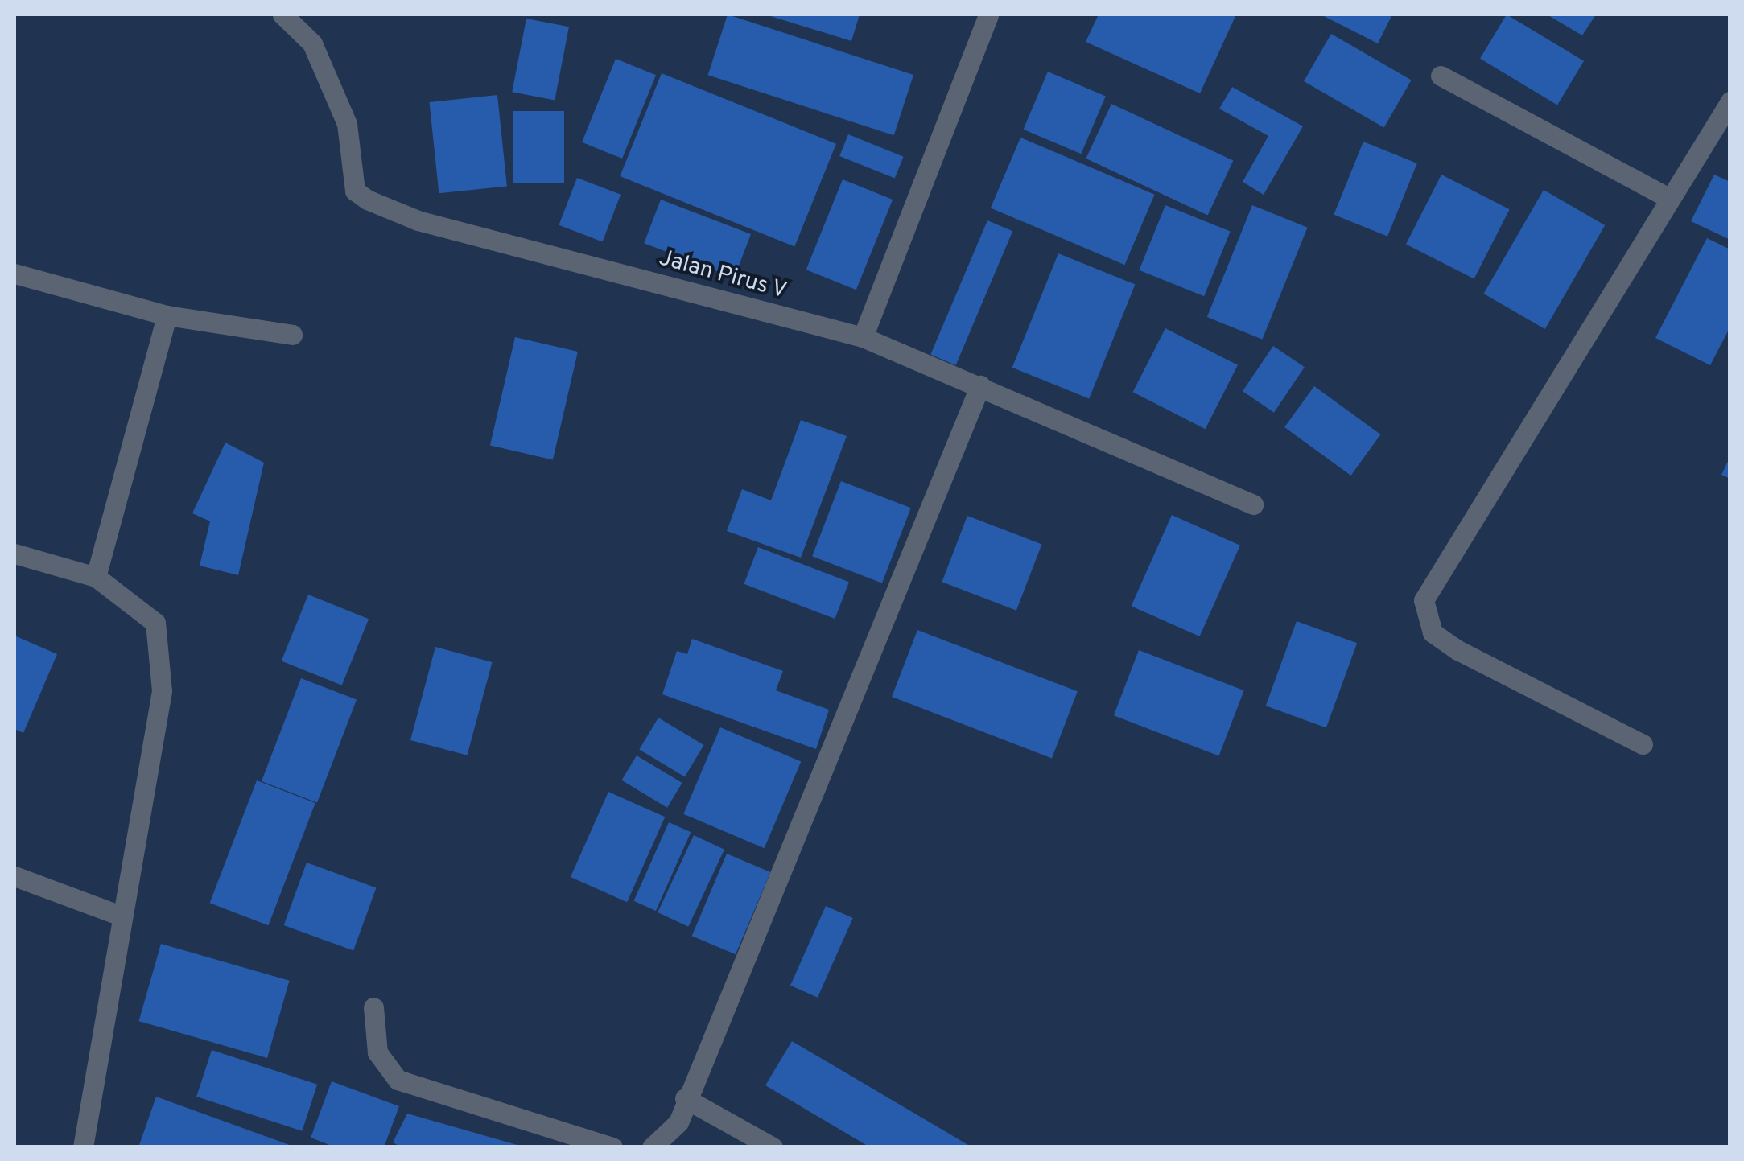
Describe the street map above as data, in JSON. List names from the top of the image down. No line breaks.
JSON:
{"streets":{"street":["Jalan Pirus V"]}}
